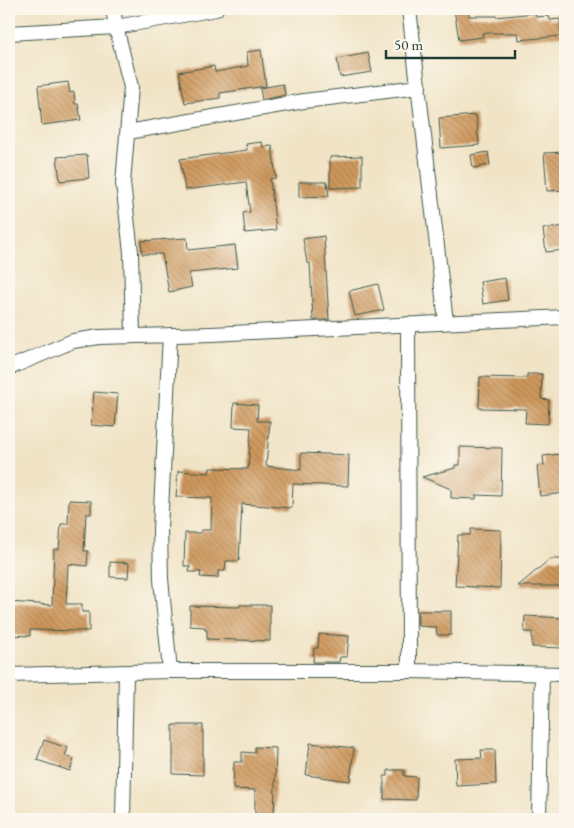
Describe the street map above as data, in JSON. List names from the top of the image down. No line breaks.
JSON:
{"scale_bar":"50 m"}
